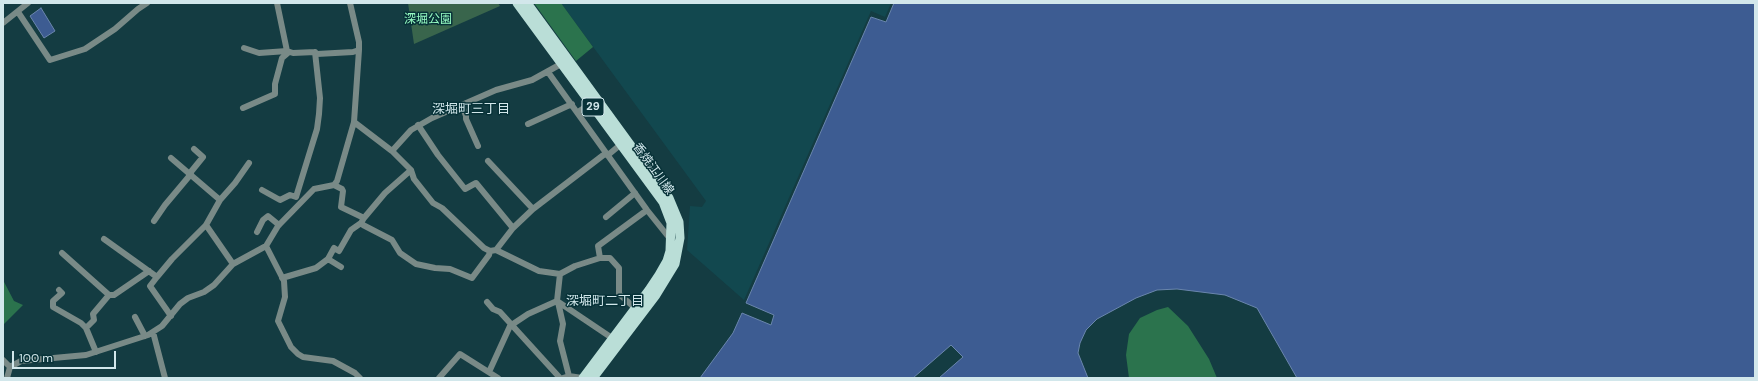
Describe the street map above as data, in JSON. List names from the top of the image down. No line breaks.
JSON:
{"streets":{"main road":["29","香焼江川線"]},"districts":["深堀町三丁目","深堀町二丁目"],"parks":["深堀公園"],"scale_bar":"100 m"}
